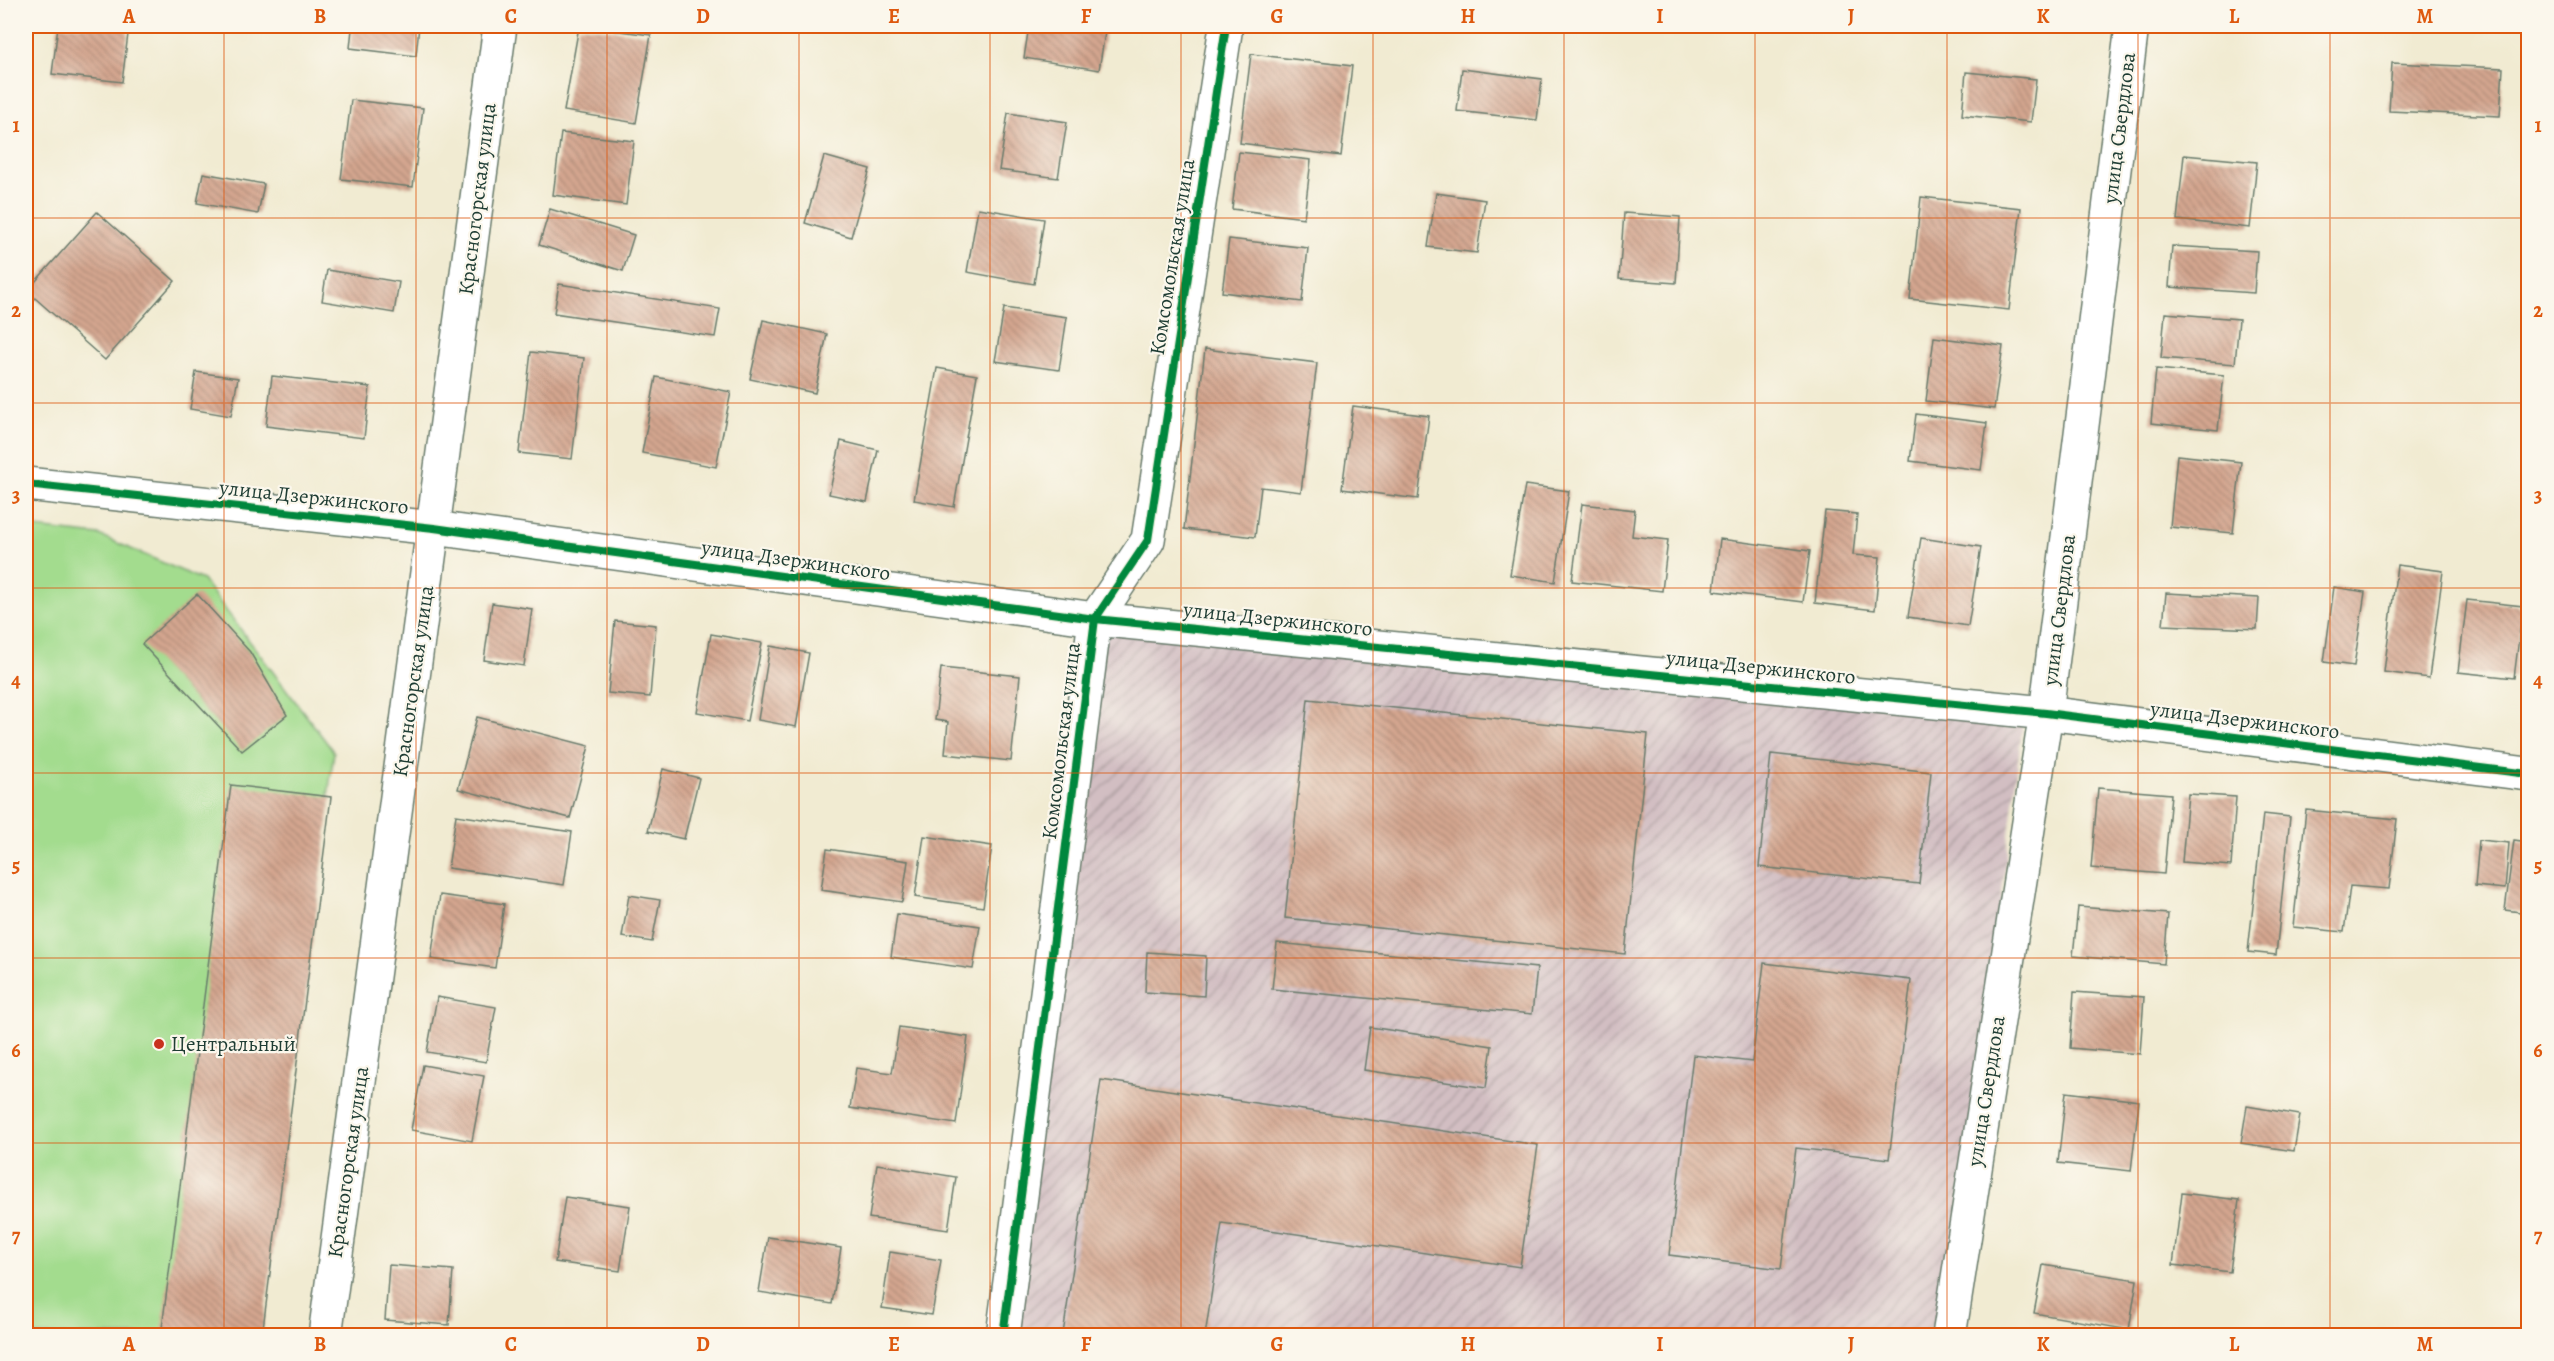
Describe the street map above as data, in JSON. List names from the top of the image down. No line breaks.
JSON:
{"streets":{"street":["улица Свердлова","Красногорская улица","Комсомольская улица","улица Дзержинского"]},"crossings":[["улица Свердлова","улица Дзержинского"],["Красногорская улица","улица Дзержинского"],["Комсомольская улица","улица Дзержинского"]],"places":["Центральный"],"grid":{"columns":["A","B","C","D","E","F","G","H","I","J","K","L","M"],"rows":["1","2","3","4","5","6","7"]}}
